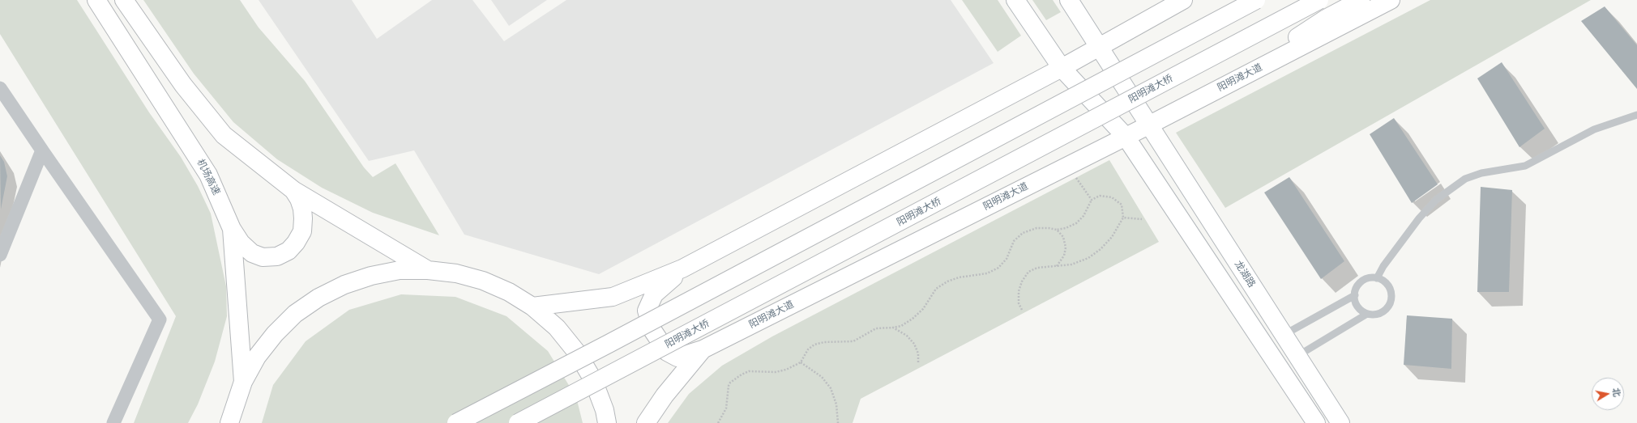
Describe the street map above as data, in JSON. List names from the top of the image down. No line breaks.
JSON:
{"streets":{"main road":["阳明滩大道","阳明滩大桥","机场高速","龙湖路"]},"crossings":[["阳明滩大道","龙湖路"]],"north":"right"}
